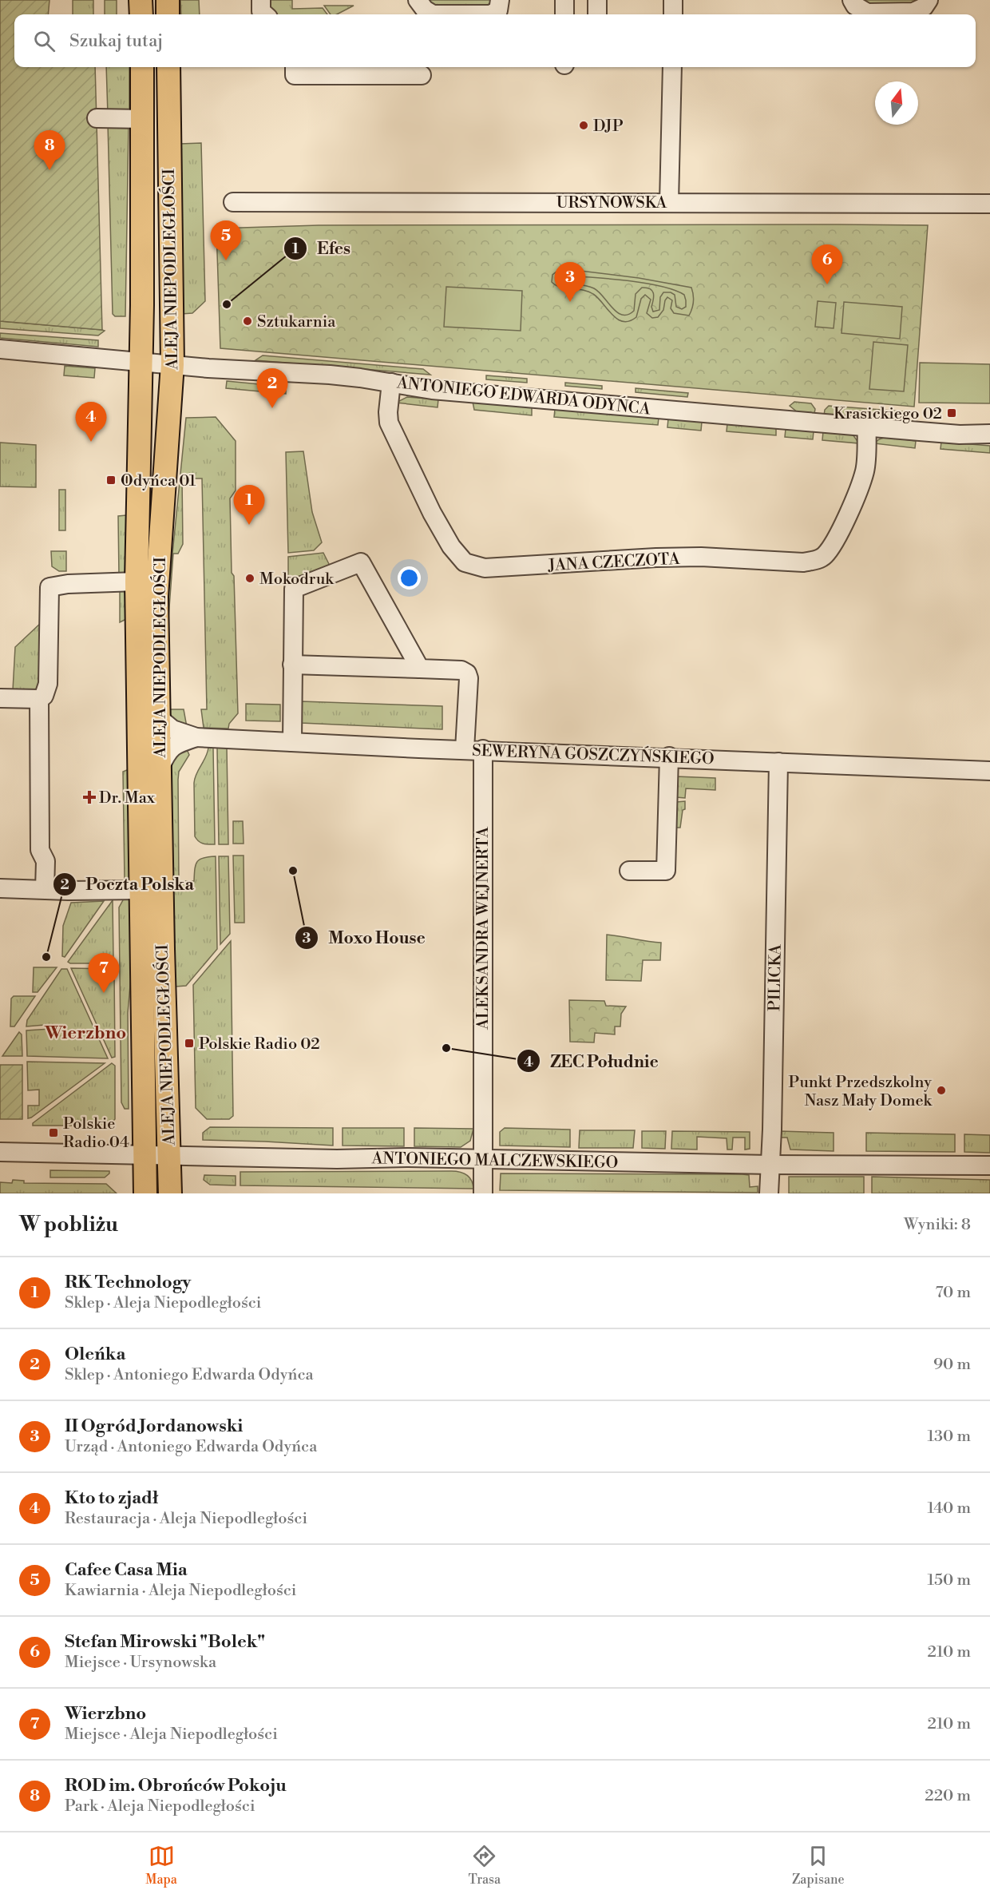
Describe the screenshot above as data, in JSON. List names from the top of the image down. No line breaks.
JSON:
{"streets":{"main road":["ALEJA NIEPODLEGŁOŚCI"],"street":["URSYNOWSKA","ANTONIEGO EDWARDA ODYŃCA","JANA CZECZOTA","SEWERYNA GOSZCZYŃSKIEGO","ALEKSANDRA WEJNERTA","PILICKA","ANTONIEGO MALCZEWSKIEGO"]},"crossings":[["ALEJA NIEPODLEGŁOŚCI","ANTONIEGO EDWARDA ODYŃCA"],["ALEJA NIEPODLEGŁOŚCI","SEWERYNA GOSZCZYŃSKIEGO"],["ALEJA NIEPODLEGŁOŚCI","ANTONIEGO MALCZEWSKIEGO"],["ANTONIEGO EDWARDA ODYŃCA","JANA CZECZOTA"],["SEWERYNA GOSZCZYŃSKIEGO","ALEKSANDRA WEJNERTA"],["SEWERYNA GOSZCZYŃSKIEGO","PILICKA"],["ALEKSANDRA WEJNERTA","ANTONIEGO MALCZEWSKIEGO"],["PILICKA","ANTONIEGO MALCZEWSKIEGO"]],"districts":["Wierzbno"],"places":{"other":["DJP","Efes","Sztukarnia","Mokodruk","Moxo House","Poczta Polska","ZEC Południe","Punkt Przedszkolny Nasz Mały Domek"],"transit":["Krasickiego 02","Odyńca 01","Polskie Radio 02","Polskie Radio 04"],"health":["Dr. Max"]},"north":"top","page":{"search":"Szukaj tutaj","pins":["8","5","6","3","2","4","1","7"],"heading":["W pobliżu","Wyniki: 8"],"list":[{"mark":"1","name":"RK Technology","note":"Sklep · Aleja Niepodległości","value":"70 m"},{"mark":"2","name":"Oleńka","note":"Sklep · Antoniego Edwarda Odyńca","value":"90 m"},{"mark":"3","name":"II Ogród Jordanowski","note":"Urząd · Antoniego Edwarda Odyńca","value":"130 m"},{"mark":"4","name":"Kto to zjadł","note":"Restauracja · Aleja Niepodległości","value":"140 m"},{"mark":"5","name":"Cafee Casa Mia","note":"Kawiarnia · Aleja Niepodległości","value":"150 m"},{"mark":"6","name":"Stefan Mirowski \"Bolek\"","note":"Miejsce · Ursynowska","value":"210 m"},{"mark":"7","name":"Wierzbno","note":"Miejsce · Aleja Niepodległości","value":"210 m"},{"mark":"8","name":"ROD im. Obrońców Pokoju","note":"Park · Aleja Niepodległości","value":"220 m"}],"nav":["Mapa","Trasa","Zapisane"]}}
